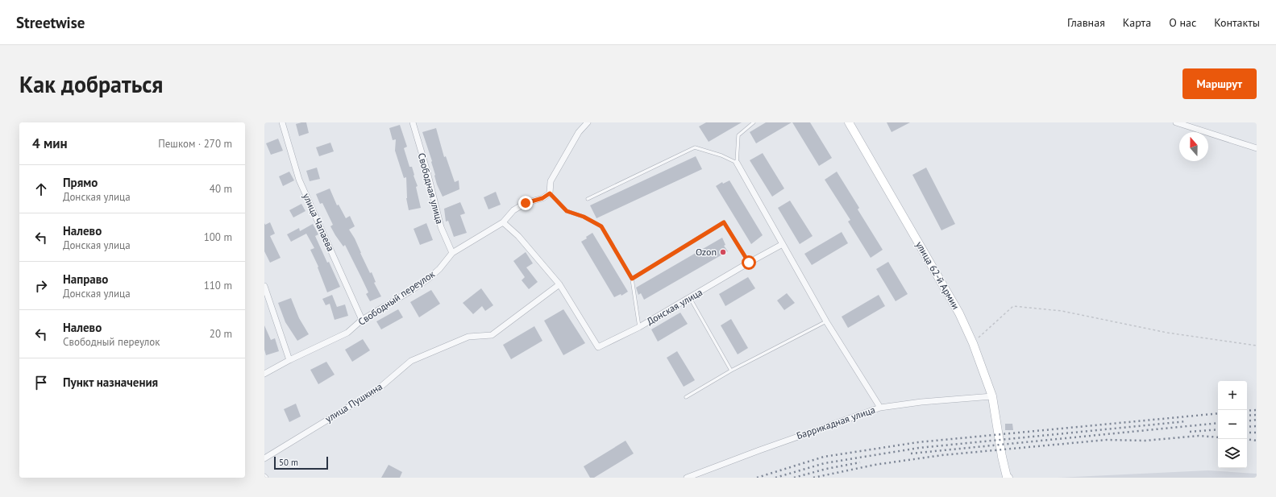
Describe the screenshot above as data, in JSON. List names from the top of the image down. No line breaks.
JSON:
{"streets":{"street":["Свободная улица","улица Чапаева","улица 62-й Армии","Свободный переулок","Донская улица","улица Пушкина","Баррикадная улица"]},"crossings":[["Свободная улица","Свободный переулок"],["улица Чапаева","Свободный переулок"],["улица 62-й Армии","Баррикадная улица"],["Донская улица","улица Пушкина"]],"places":["Ozon"],"scale_bar":"50 m","north":"top","page":{"header":"Streetwise","nav":["Главная","Карта","О нас","Контакты"],"buttons":"Маршрут","title":"Как добраться","heading":["4 мин","Пешком · 270 m"],"list":[["Прямо","Донская улица","40 m"],["Налево","Донская улица","100 m"],["Направо","Донская улица","110 m"],["Налево","Свободный переулок","20 m"],"Пункт назначения"],"map_buttons":["+","−"],"scale":"50 m"}}
